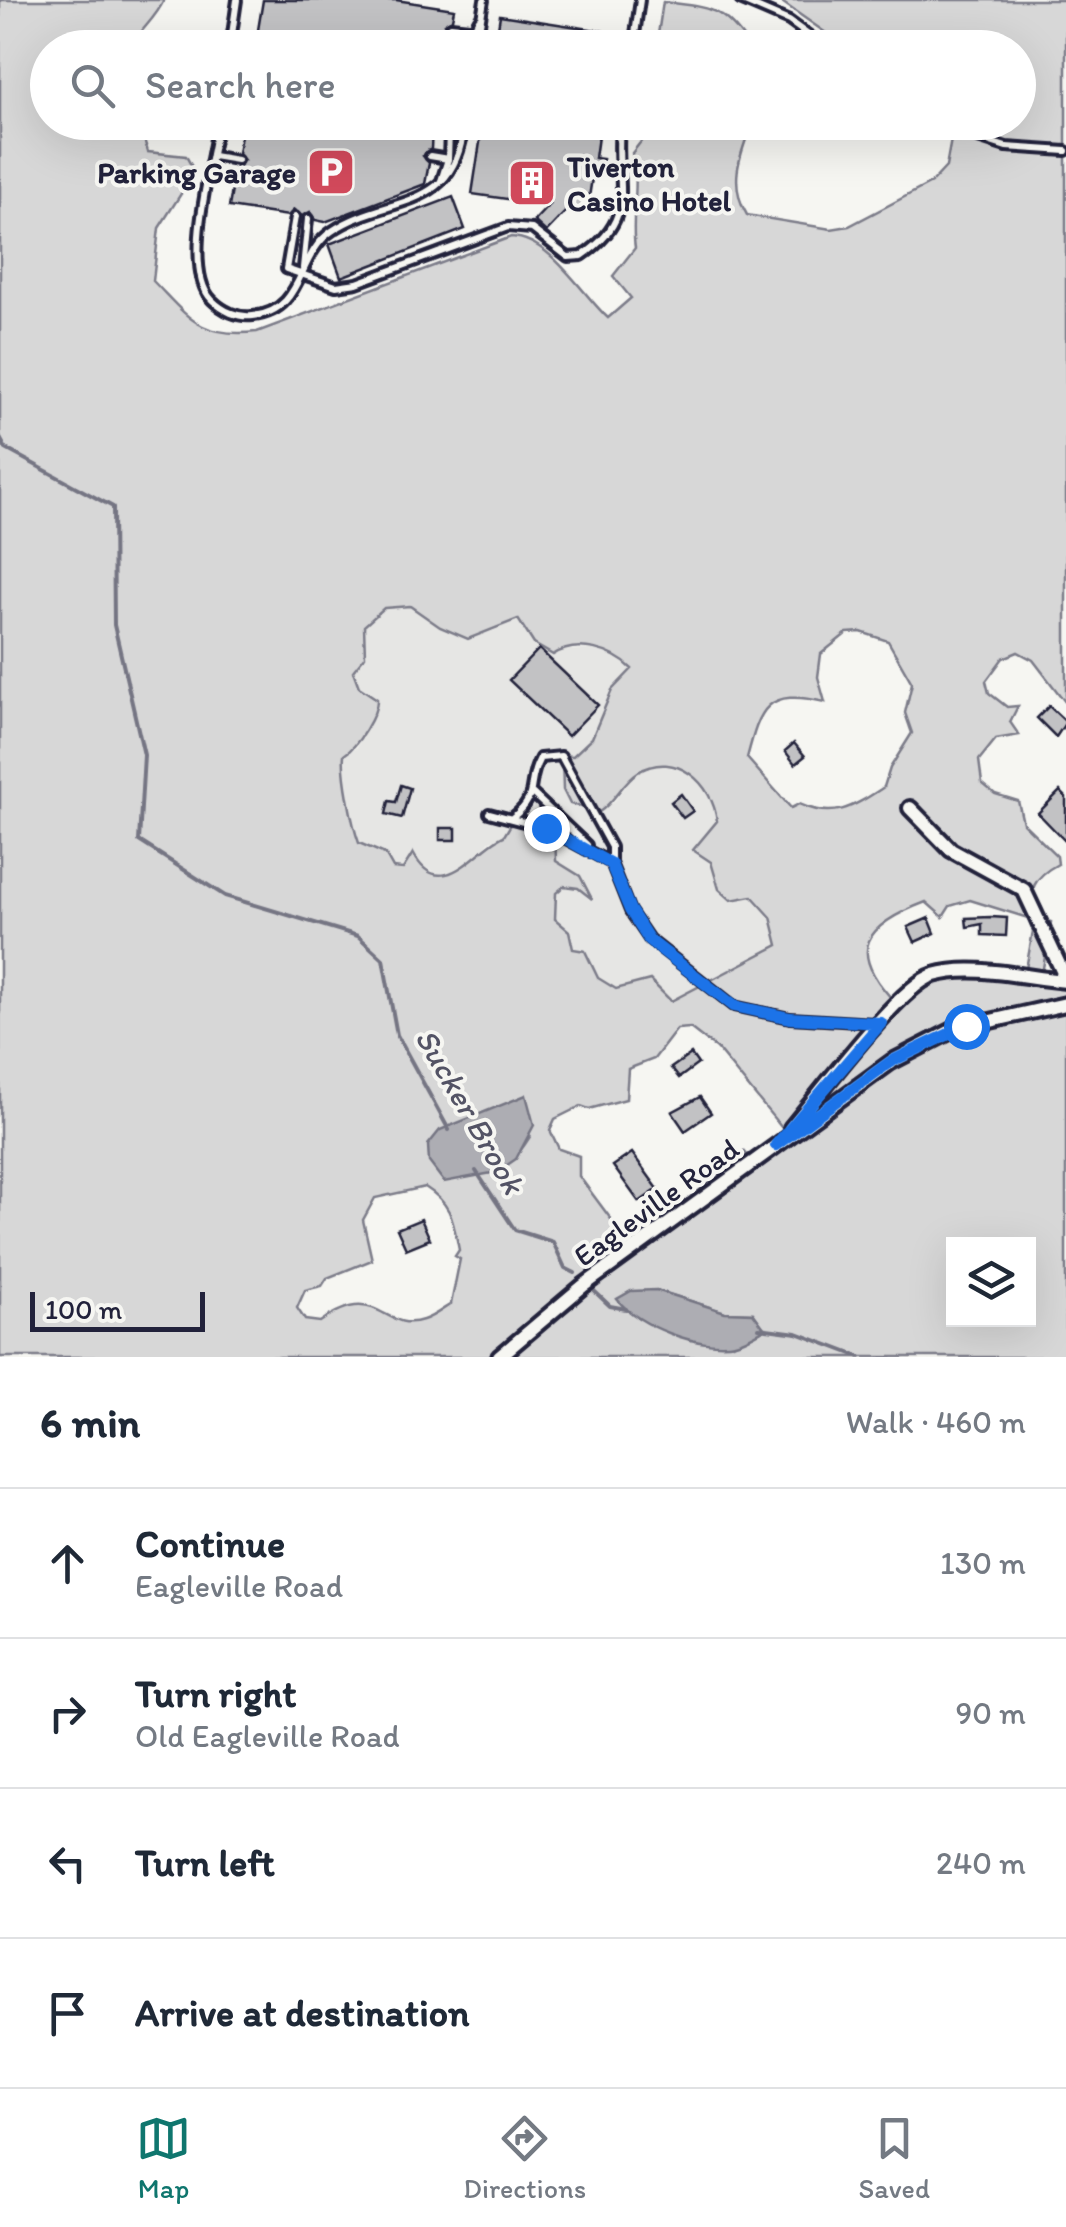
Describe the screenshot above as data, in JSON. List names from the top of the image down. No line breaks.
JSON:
{"streets":{"street":["Eagleville Road"]},"water":["Sucker Brook"],"places":{"parking":["Parking Garage"],"building":["Tiverton Casino Hotel"]},"scale_bar":"100 m","page":{"search":"Search here","scale":"100 m","heading":["6 min","Walk · 460 m"],"list":[["Continue","Eagleville Road","130 m"],["Turn right","Old Eagleville Road","90 m"],["Turn left","240 m"],"Arrive at destination"],"nav":["Map","Directions","Saved"]}}
